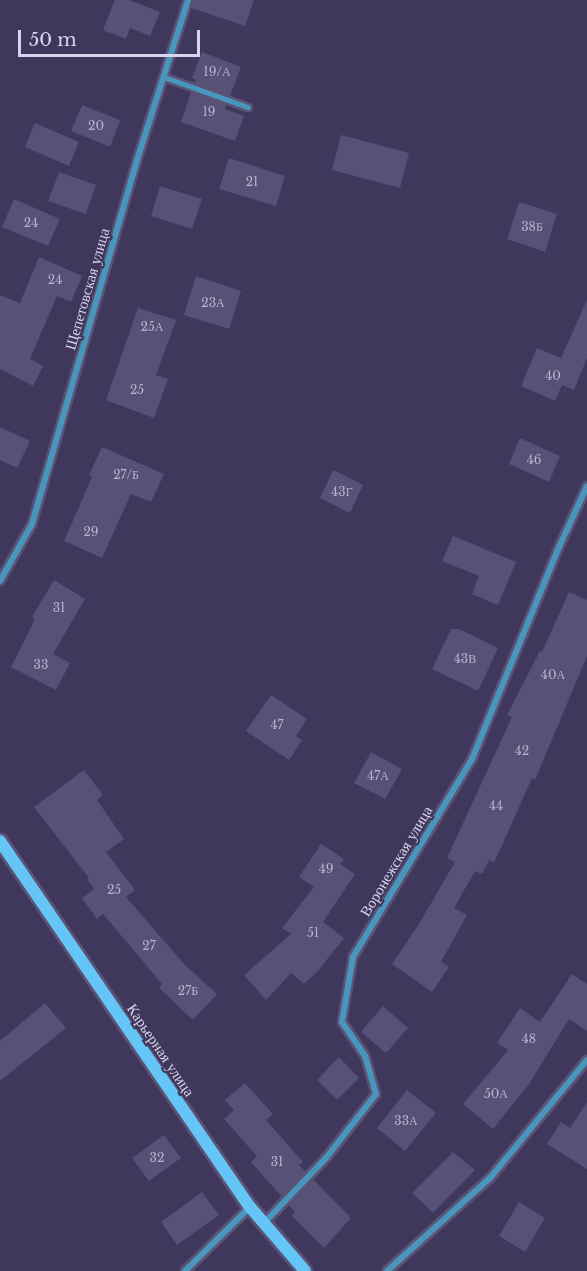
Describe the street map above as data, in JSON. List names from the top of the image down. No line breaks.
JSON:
{"streets":{"street":["Щепетовская улица","Воронежская улица","Карьерная улица"]},"crossings":[["Воронежская улица","Карьерная улица"]],"house_numbers":["19/А","19","20","21","24","38Б","24","23А","25А","40","25","46","27/Б","43Г","29","31","43В","33","40А","47","42","47А","44","49","25","51","27","27Б","48","50А","33А","32","31"],"scale_bar":"50 m"}
